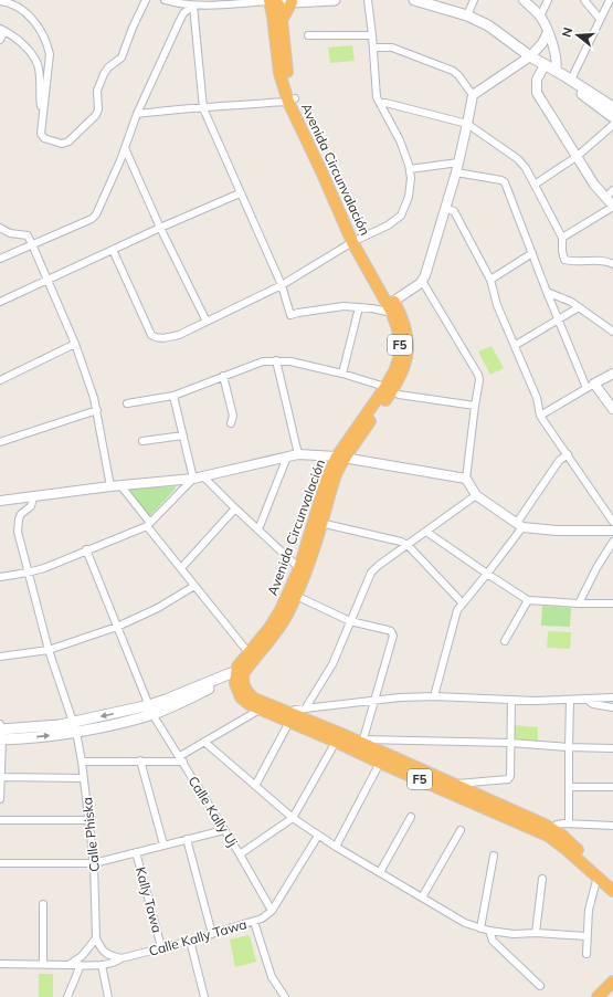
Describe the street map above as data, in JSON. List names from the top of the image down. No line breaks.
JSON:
{"streets":{"highway":["Avenida Circunvalación","F5"],"street":["Calle Kally Uj","Calle Phiska","Kally Tawa","Calle Kally Tawa"]},"crossings":[["Avenida Circunvalación","F5"],["Calle Kally Uj","Calle Kally Tawa"],["Kally Tawa","Calle Kally Tawa"]],"north":"left"}
